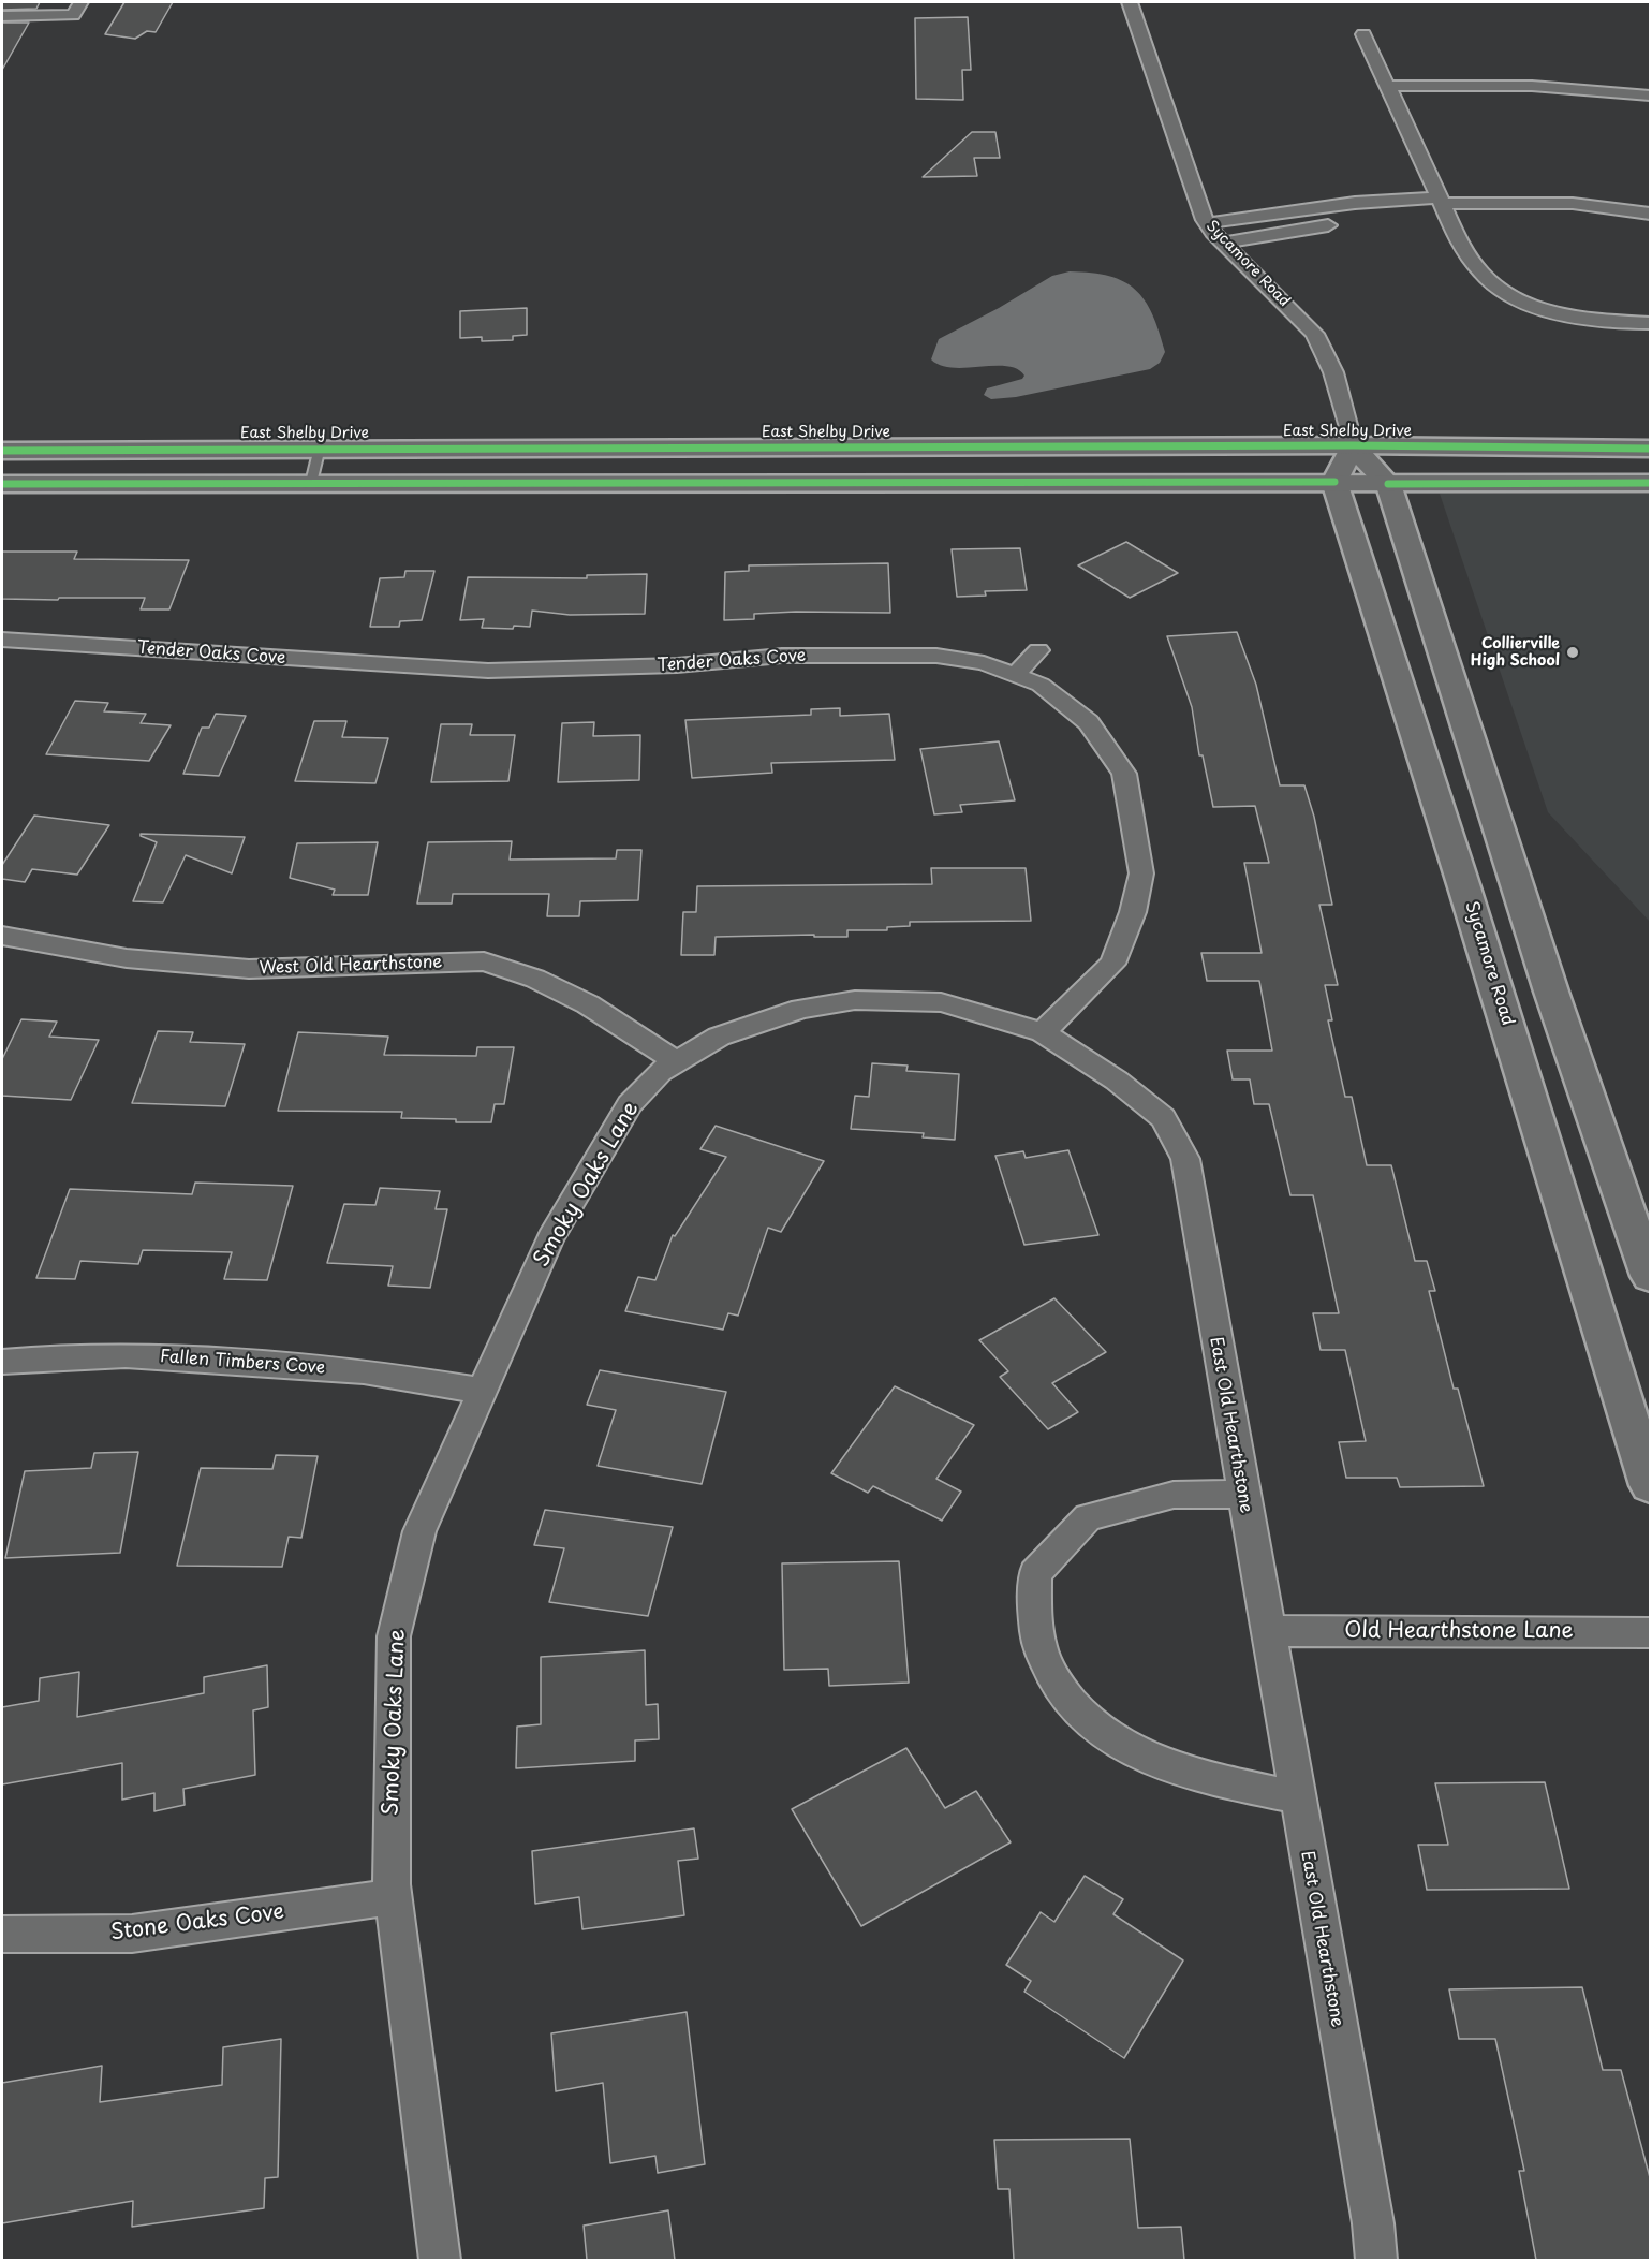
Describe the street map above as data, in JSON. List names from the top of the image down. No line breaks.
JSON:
{"streets":{"main road":["Sycamore Road","East Shelby Drive"],"street":["Tender Oaks Cove","West Old Hearthstone","Smoky Oaks Lane","Fallen Timbers Cove","East Old Hearthstone","Old Hearthstone Lane","Stone Oaks Cove"]},"crossings":[["Sycamore Road","East Shelby Drive"],["Tender Oaks Cove","East Old Hearthstone"],["West Old Hearthstone","Smoky Oaks Lane"],["West Old Hearthstone","East Old Hearthstone"],["Smoky Oaks Lane","Fallen Timbers Cove"],["Smoky Oaks Lane","East Old Hearthstone"],["Smoky Oaks Lane","Stone Oaks Cove"],["East Old Hearthstone","Old Hearthstone Lane"]],"places":["Collierville High School"]}
